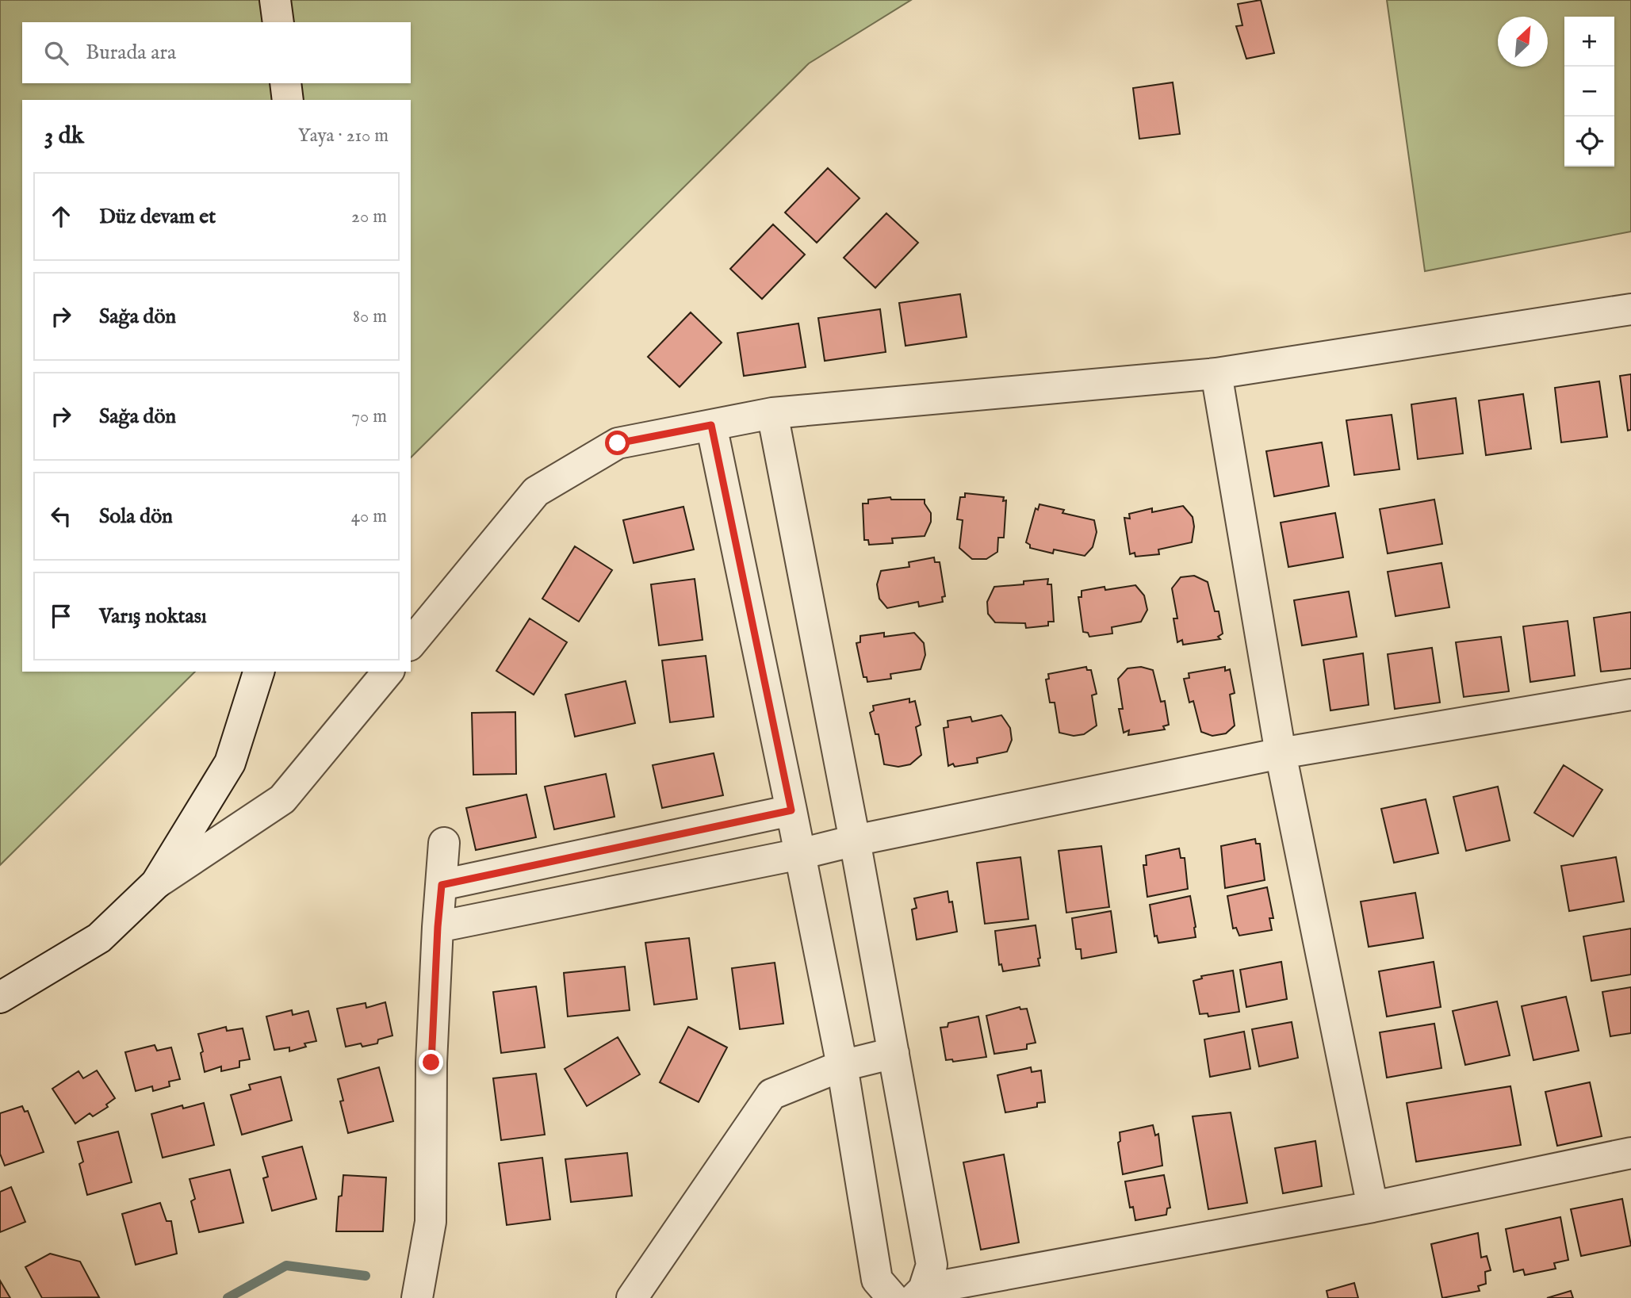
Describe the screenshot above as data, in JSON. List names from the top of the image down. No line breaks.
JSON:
{"north":"top right","page":{"map_buttons":["+","−"],"search":"Burada ara","heading":["3 dk","Yaya · 210 m"],"list":[["Düz devam et","20 m"],["Sağa dön","80 m"],["Sağa dön","70 m"],["Sola dön","40 m"],"Varış noktası"]}}
